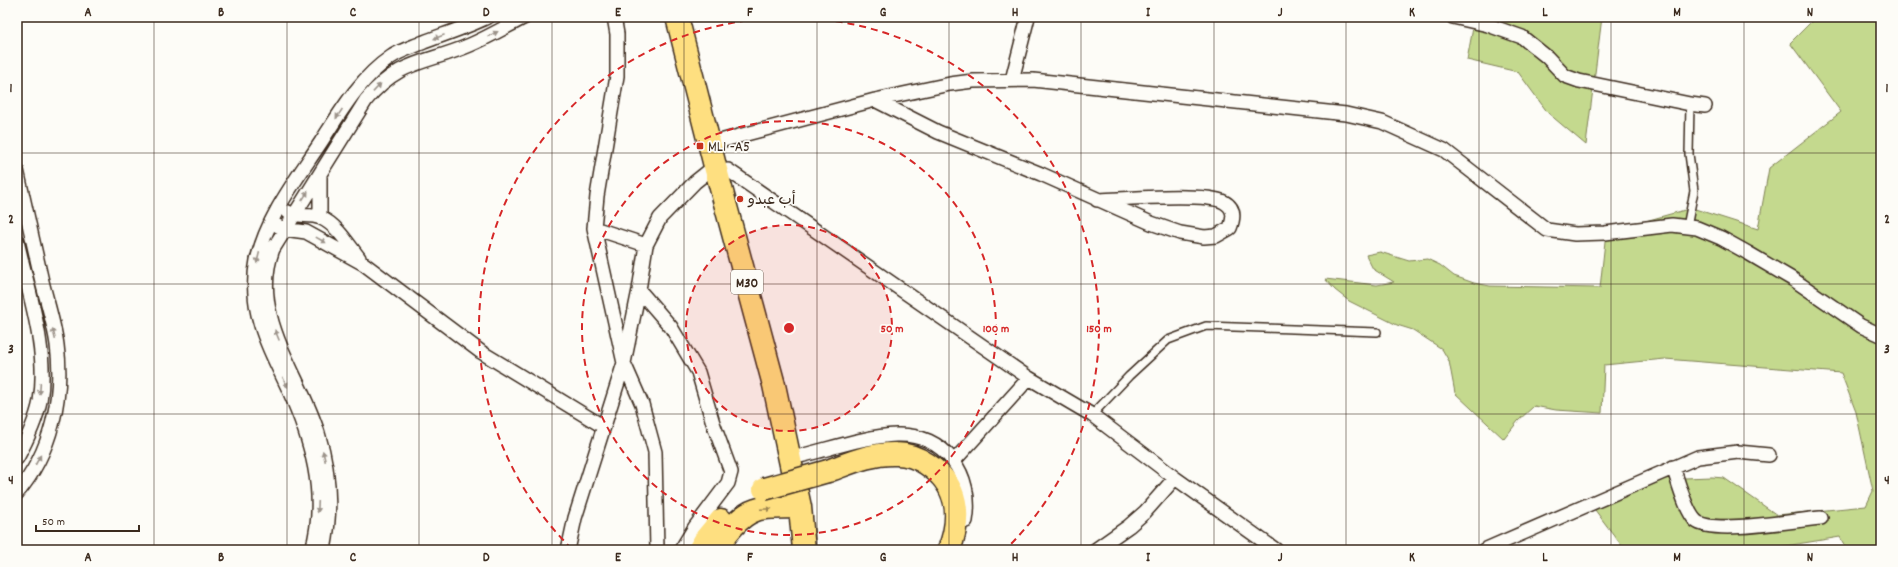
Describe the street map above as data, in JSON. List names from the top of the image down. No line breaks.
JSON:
{"streets":{"highway":["M30"]},"places":{"transit":["ML1 -A5"],"other":["أب عبدو"]},"scale_bar":"50 m","grid":{"columns":["A","B","C","D","E","F","G","H","I","J","K","L","M","N"],"rows":["1","2","3","4"]},"rings":["50 m","100 m","150 m"]}
